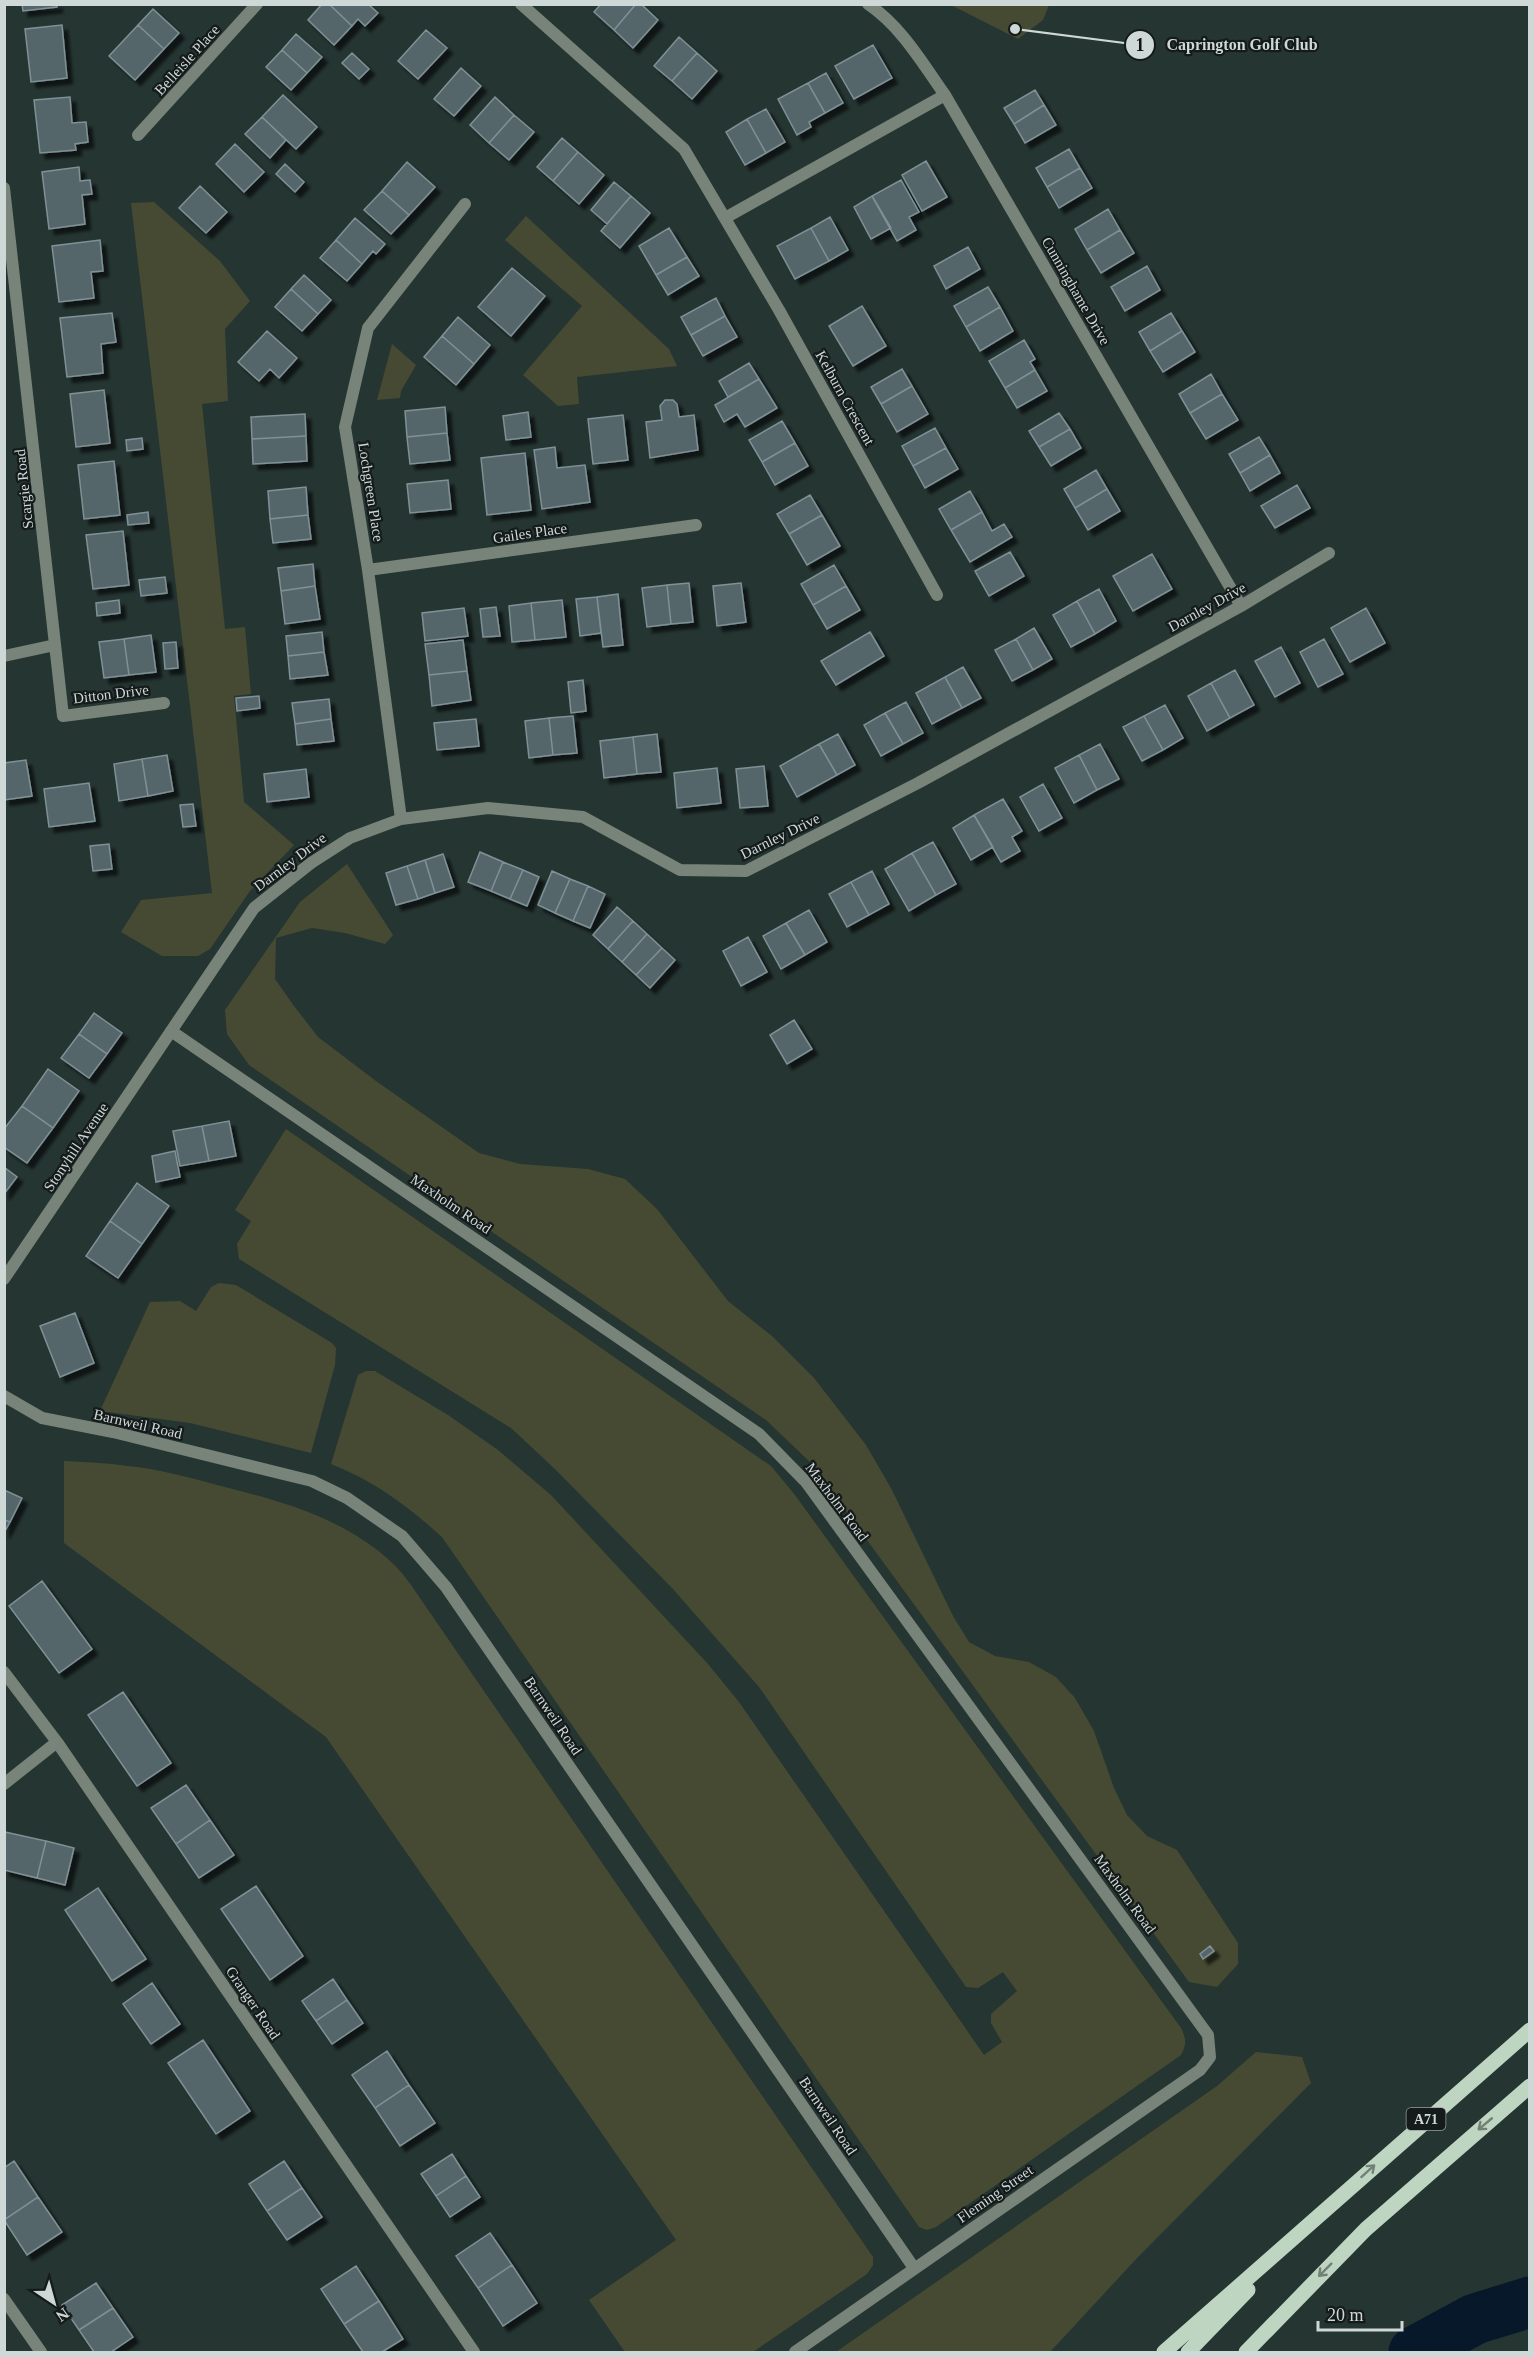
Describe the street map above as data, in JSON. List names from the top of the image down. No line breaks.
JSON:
{"streets":{"main road":["A71"],"street":["Belleisle Place","Cunninghame Drive","Kelburn Crescent","Scargie Road","Lochgreen Place","Gailes Place","Darnley Drive","Ditton Drive","Stonyhill Avenue","Maxholm Road","Barnweil Road","Granger Road","Fleming Street"]},"crossings":[["Cunninghame Drive","Darnley Drive"],["Scargie Road","Ditton Drive"],["Lochgreen Place","Gailes Place"],["Lochgreen Place","Darnley Drive"],["Darnley Drive","Stonyhill Avenue"],["Darnley Drive","Maxholm Road"],["Stonyhill Avenue","Maxholm Road"],["Maxholm Road","Fleming Street"],["Barnweil Road","Fleming Street"]],"places":["Caprington Golf Club"],"scale_bar":"20 m","north":"bottom right"}
